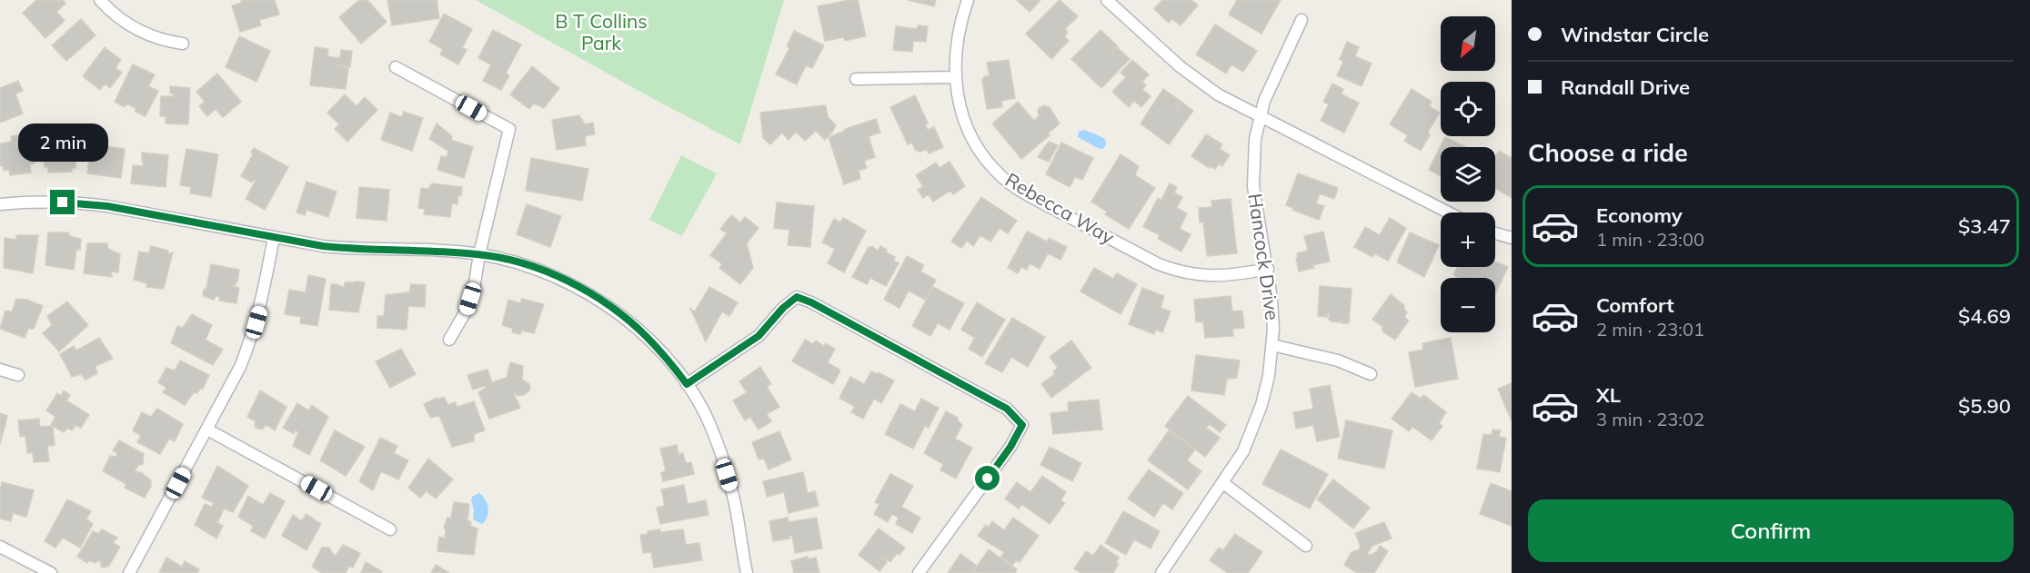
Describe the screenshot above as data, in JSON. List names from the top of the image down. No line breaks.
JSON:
{"streets":{"street":["Rebecca Way","Hancock Drive"]},"crossings":[["Rebecca Way","Hancock Drive"]],"parks":["B T Collins Park"],"north":"bottom left","page":{"banner":["Windstar Circle","Randall Drive"],"map_buttons":["+","−"],"heading":"Choose a ride","bubble":"2 min","list":[{"name":"Economy","note":"1 min · 23:00","value":"$3.47"},{"name":"Comfort","note":"2 min · 23:01","value":"$4.69"},{"name":"XL","note":"3 min · 23:02","value":"$5.90"}],"buttons":"Confirm"}}
